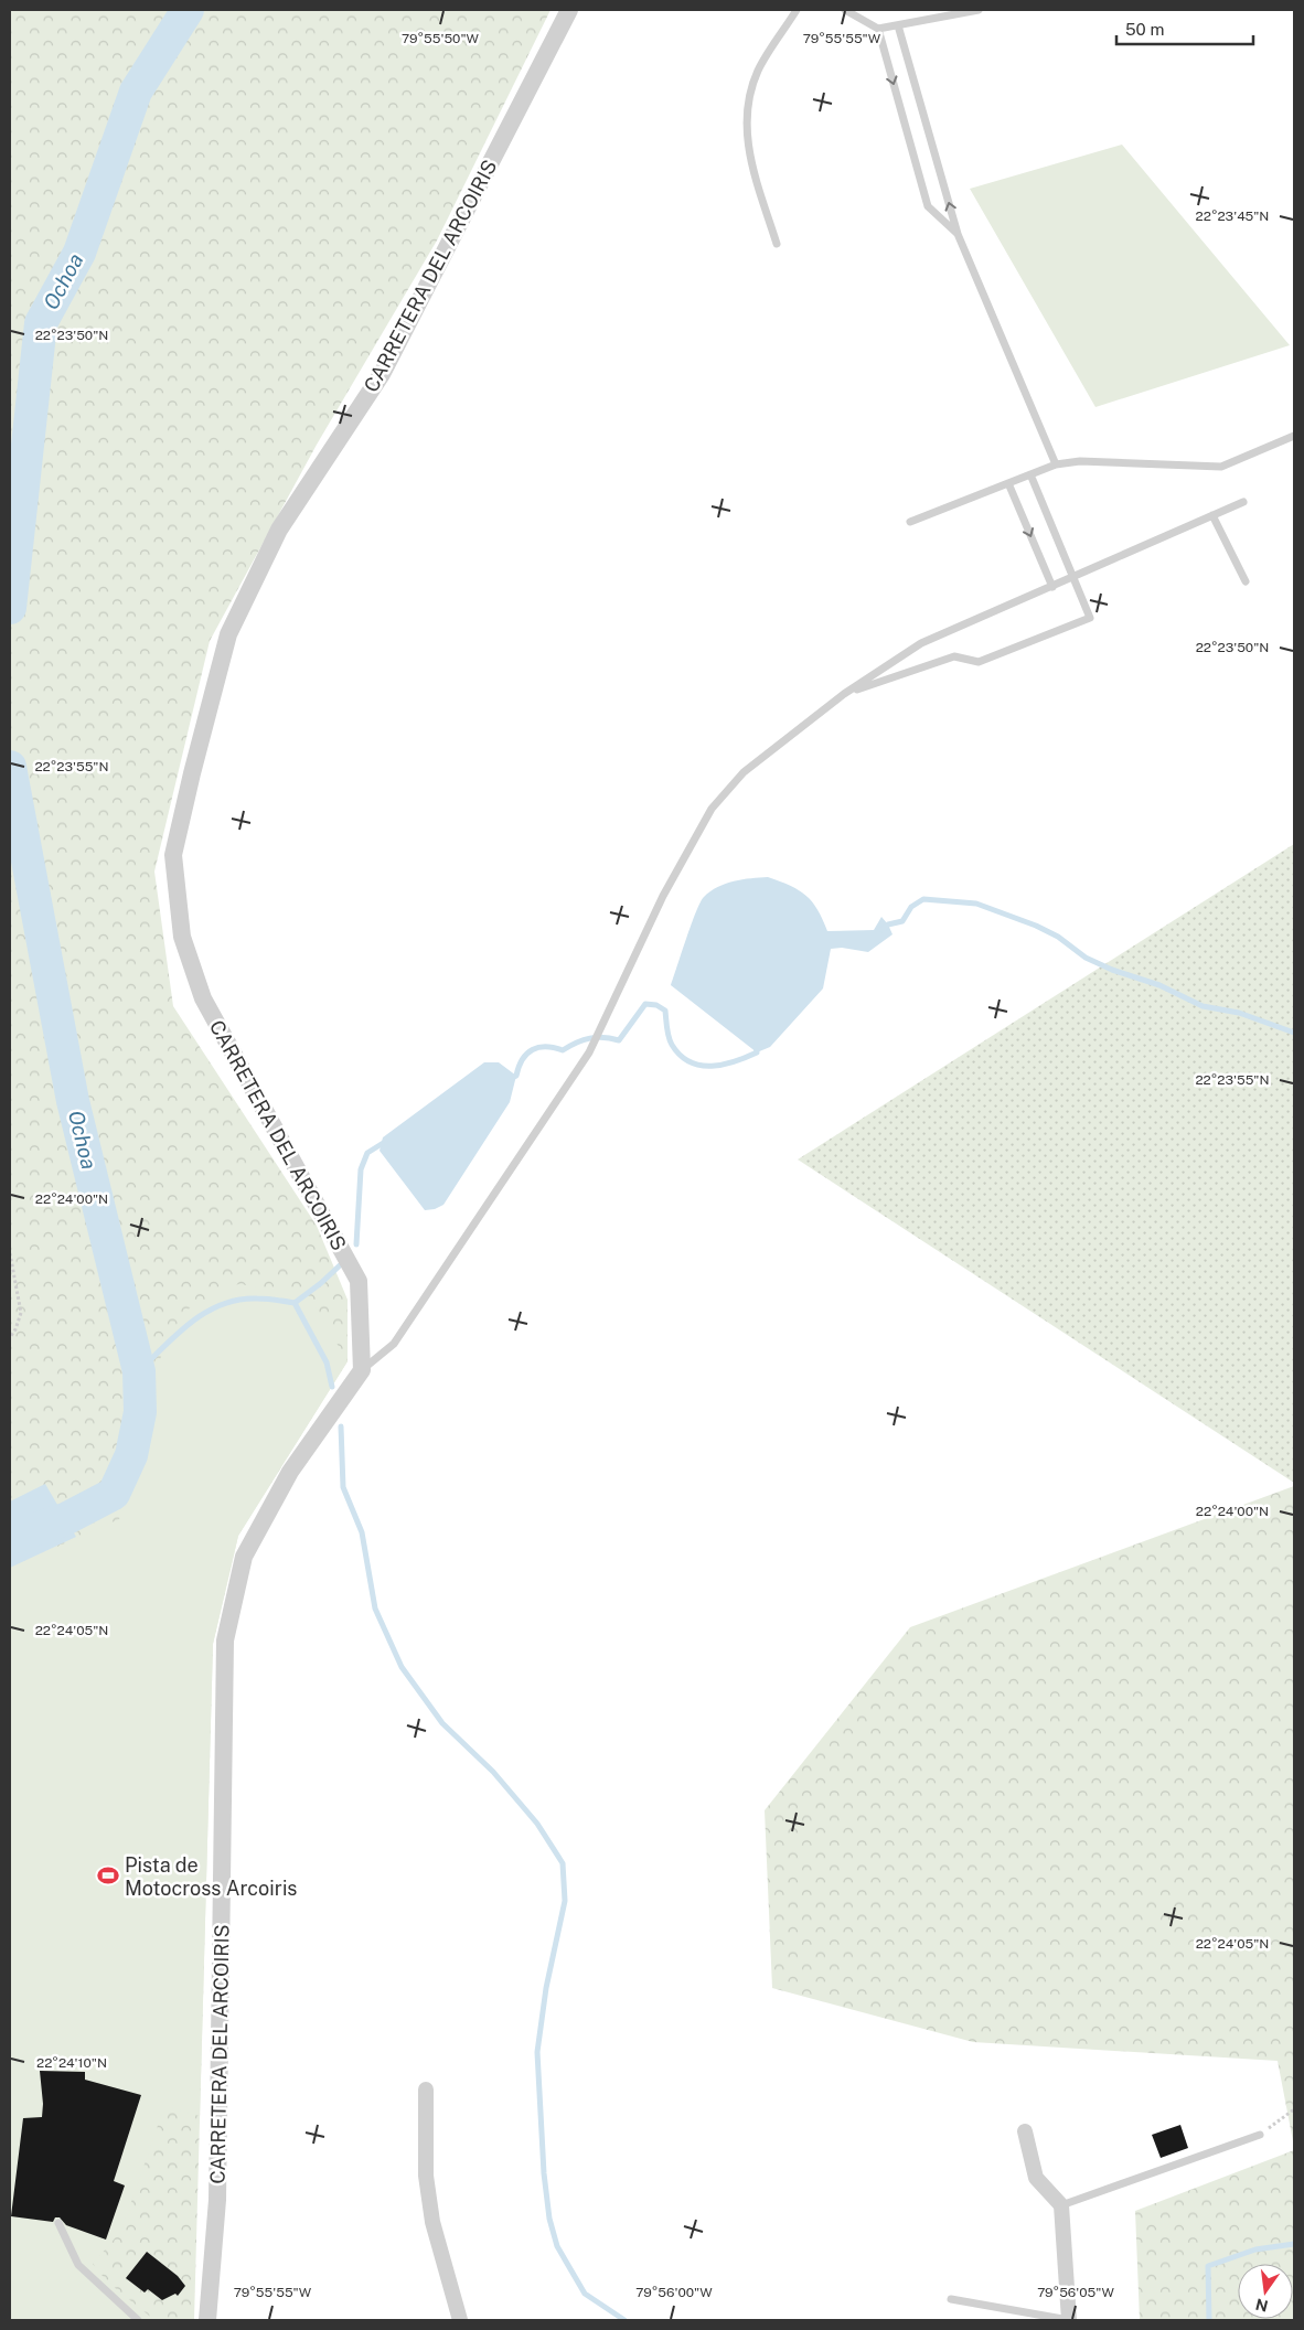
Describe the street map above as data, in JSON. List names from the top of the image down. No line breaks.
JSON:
{"streets":{"street":["CARRETERA DEL ARCOIRIS"]},"water":["Ochoa"],"places":{"sports":["Pista de Motocross Arcoiris"]},"scale_bar":"50 m","north":"bottom","coordinates":["79°55'50\"W","79°55'55\"W","22°23'45\"N","22°23'50\"N","22°23'55\"N","22°24'00\"N","22°24'05\"N","22°24'10\"N","79°56'00\"W","79°56'05\"W"]}
